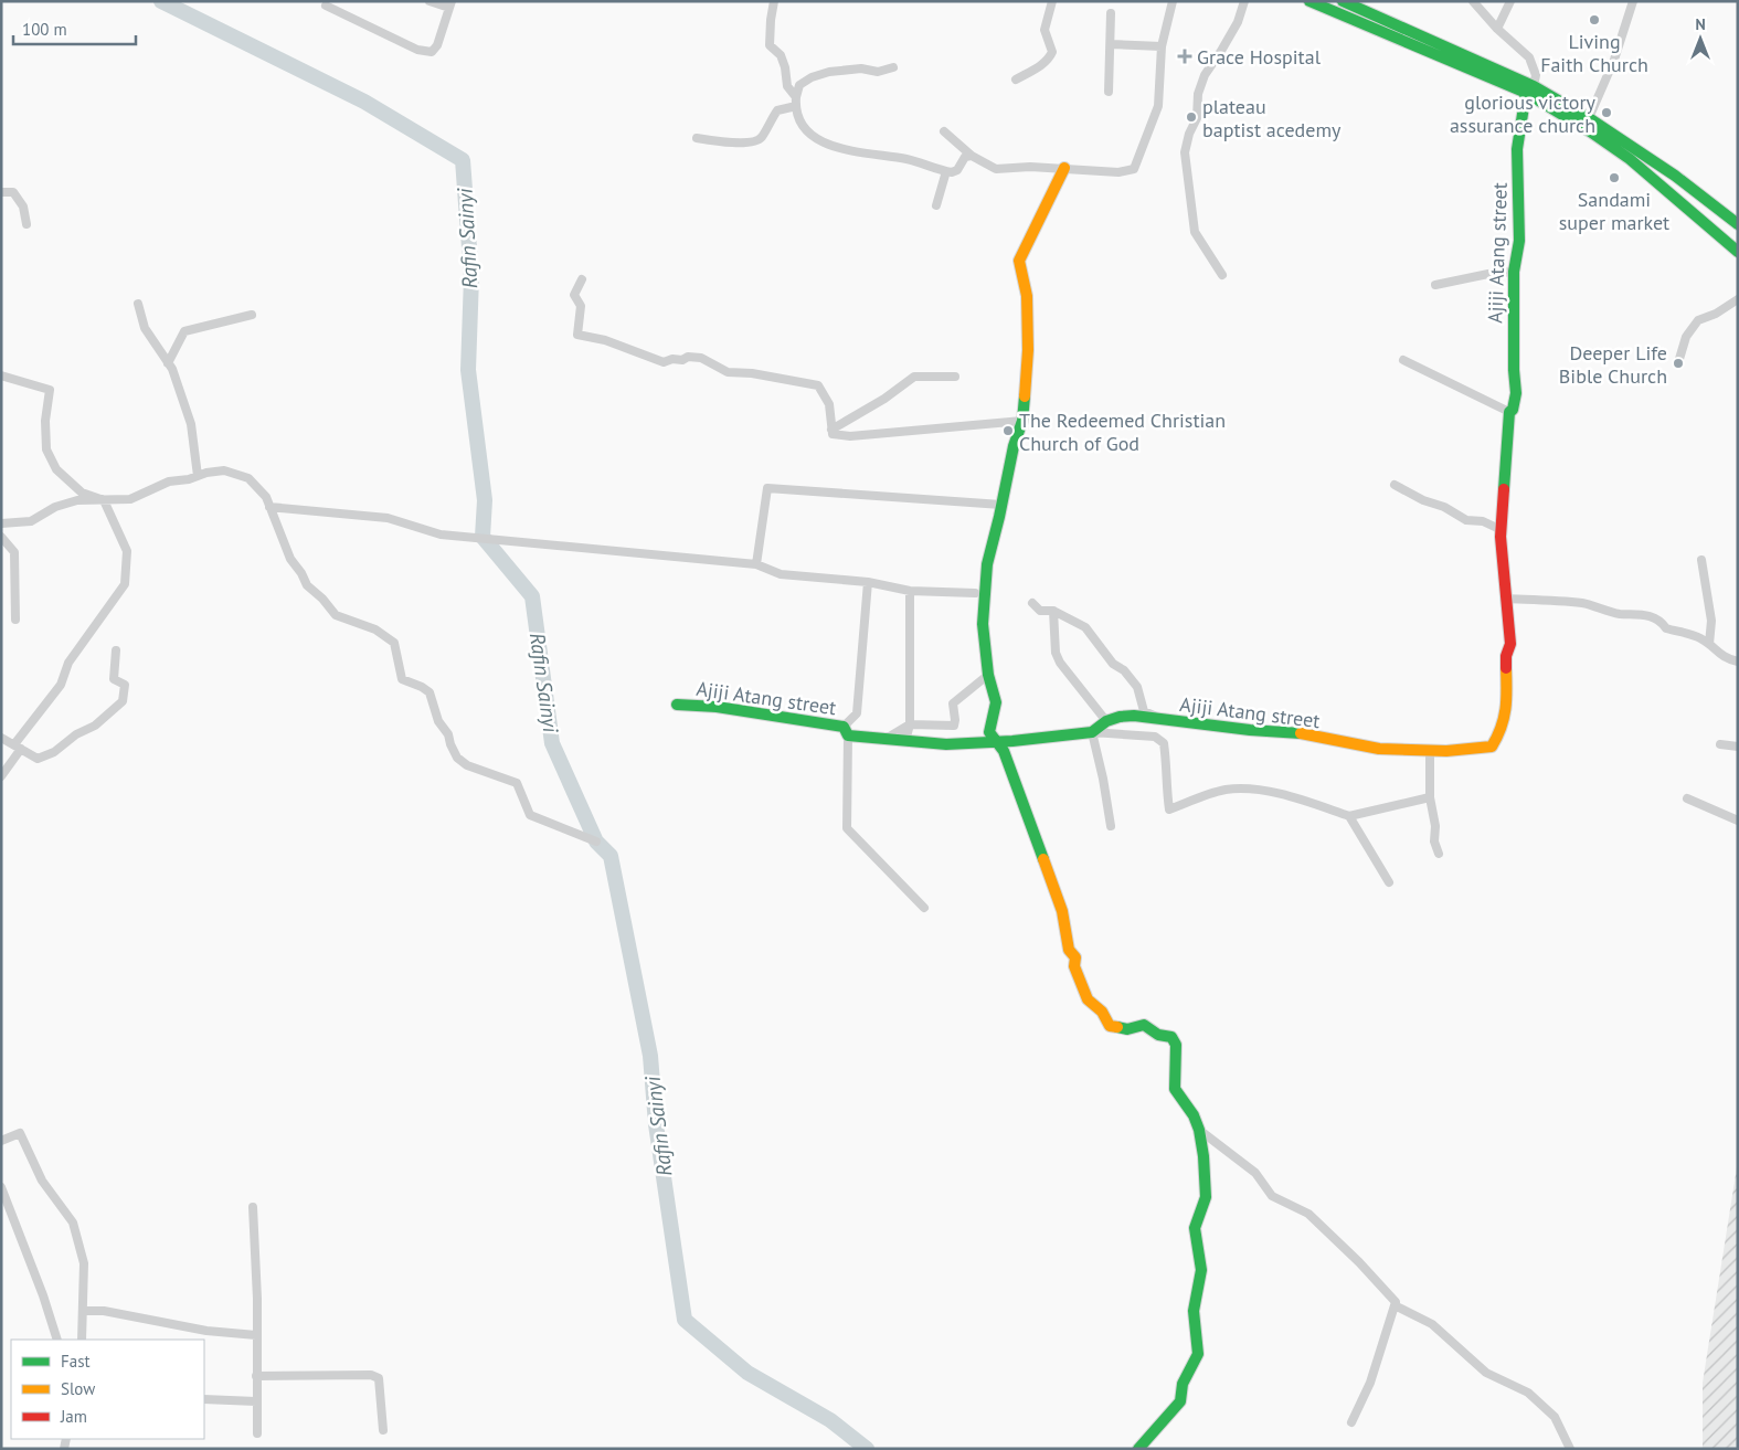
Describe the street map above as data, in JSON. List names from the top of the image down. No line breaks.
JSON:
{"streets":{"street":["Ajiji Atang street"]},"water":["Rafin Sainyi"],"places":{"other":["Living Faith Church","glorious victory assurance church","plateau baptist acedemy","Sandami super market","Deeper Life Bible Church","The Redeemed Christian Church of God"],"health":["Grace Hospital"]},"legend":["Fast","Slow","Jam"],"scale_bar":"100 m","north":"top"}
